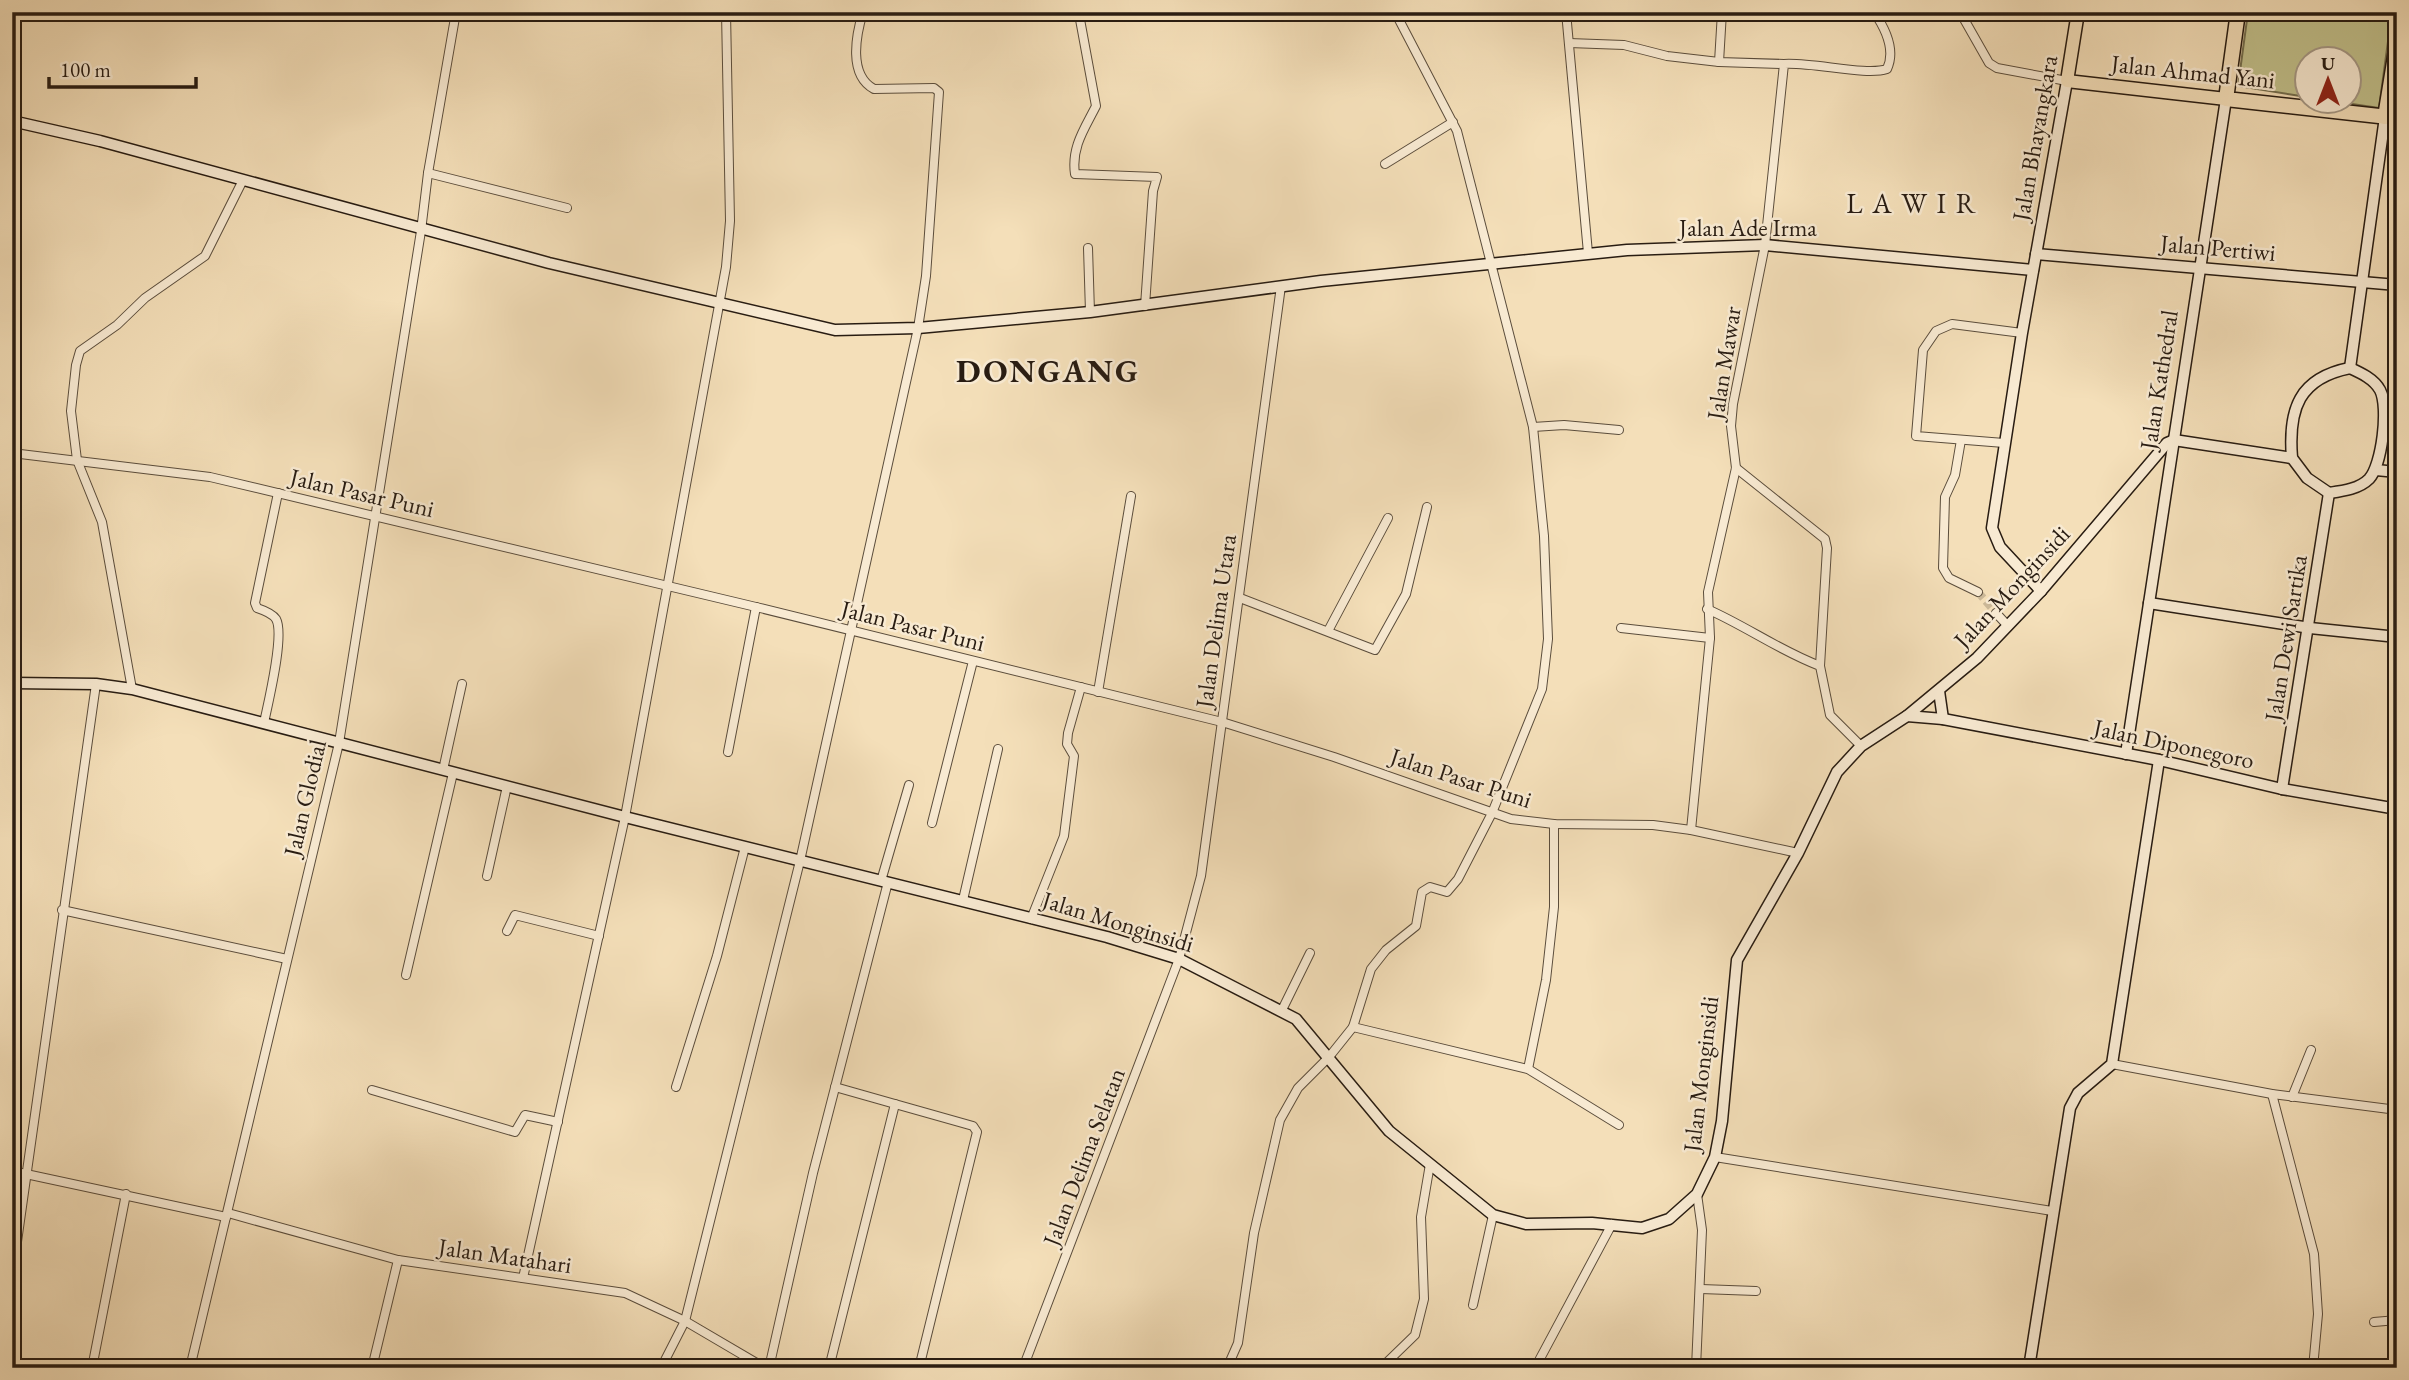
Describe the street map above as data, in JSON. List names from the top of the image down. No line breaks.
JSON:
{"streets":{"highway":["Jalan Ahmad Yani","Jalan Kathedral"],"main road":["Jalan Bhayangkara"],"street":["Jalan Ade Irma","Jalan Pertiwi","Jalan Mawar","Jalan Pasar Puni","Jalan Monginsidi","Jalan Delima Utara","Jalan Dewi Sartika","Jalan Diponegoro","Jalan Glodial","Jalan Delima Selatan","Jalan Matahari"]},"crossings":[["Jalan Ahmad Yani","Jalan Bhayangkara"],["Jalan Ahmad Yani","Jalan Kathedral"],["Jalan Bhayangkara","Jalan Ade Irma"],["Jalan Bhayangkara","Jalan Pertiwi"],["Jalan Bhayangkara","Jalan Monginsidi"],["Jalan Ade Irma","Jalan Mawar"],["Jalan Ade Irma","Jalan Delima Utara"],["Jalan Ade Irma","Jalan Glodial"],["Jalan Pertiwi","Jalan Kathedral"],["Jalan Mawar","Jalan Pasar Puni"],["Jalan Kathedral","Jalan Monginsidi"],["Jalan Kathedral","Jalan Diponegoro"],["Jalan Pasar Puni","Jalan Monginsidi"],["Jalan Pasar Puni","Jalan Delima Utara"],["Jalan Pasar Puni","Jalan Glodial"],["Jalan Monginsidi","Jalan Delima Utara"],["Jalan Monginsidi","Jalan Diponegoro"],["Jalan Monginsidi","Jalan Glodial"],["Jalan Monginsidi","Jalan Delima Selatan"],["Jalan Delima Utara","Jalan Delima Selatan"],["Jalan Dewi Sartika","Jalan Diponegoro"],["Jalan Glodial","Jalan Matahari"]],"districts":["L A W I R","DONGANG"],"scale_bar":"100 m","north":"top"}
